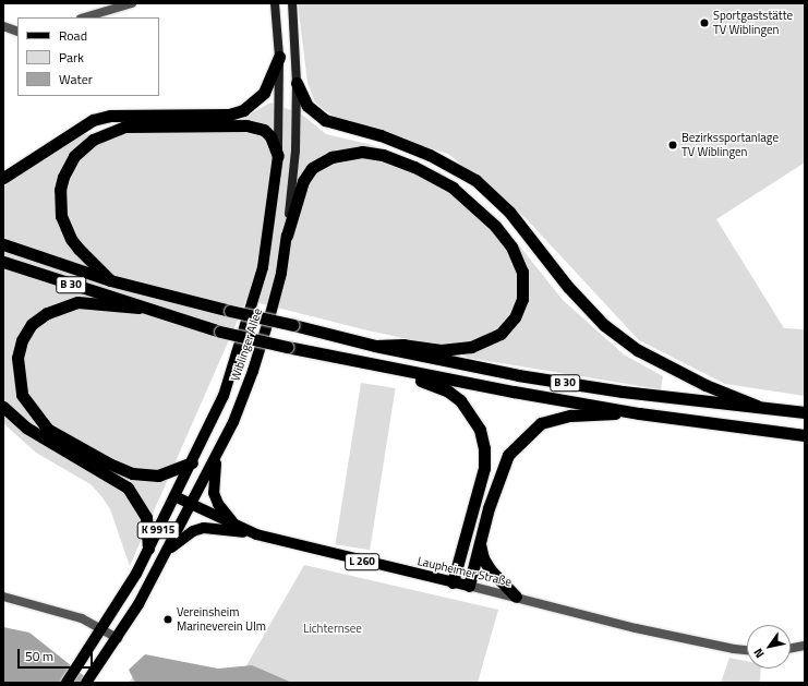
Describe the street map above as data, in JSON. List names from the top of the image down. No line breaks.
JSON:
{"streets":{"highway":["B 30"],"main road":["Wiblinger Allee","K 9915","L 260","Laupheimer Straße"]},"crossings":[["Wiblinger Allee","K 9915"],["Wiblinger Allee","L 260"],["Wiblinger Allee","Laupheimer Straße"],["L 260","Laupheimer Straße"]],"parks":["Lichternsee"],"places":["Sportgaststätte TV Wiblingen","Bezirkssportanlage TV Wiblingen","Vereinsheim Marineverein Ulm"],"legend":["Road","Park","Water"],"scale_bar":"50 m","north":"bottom left"}
